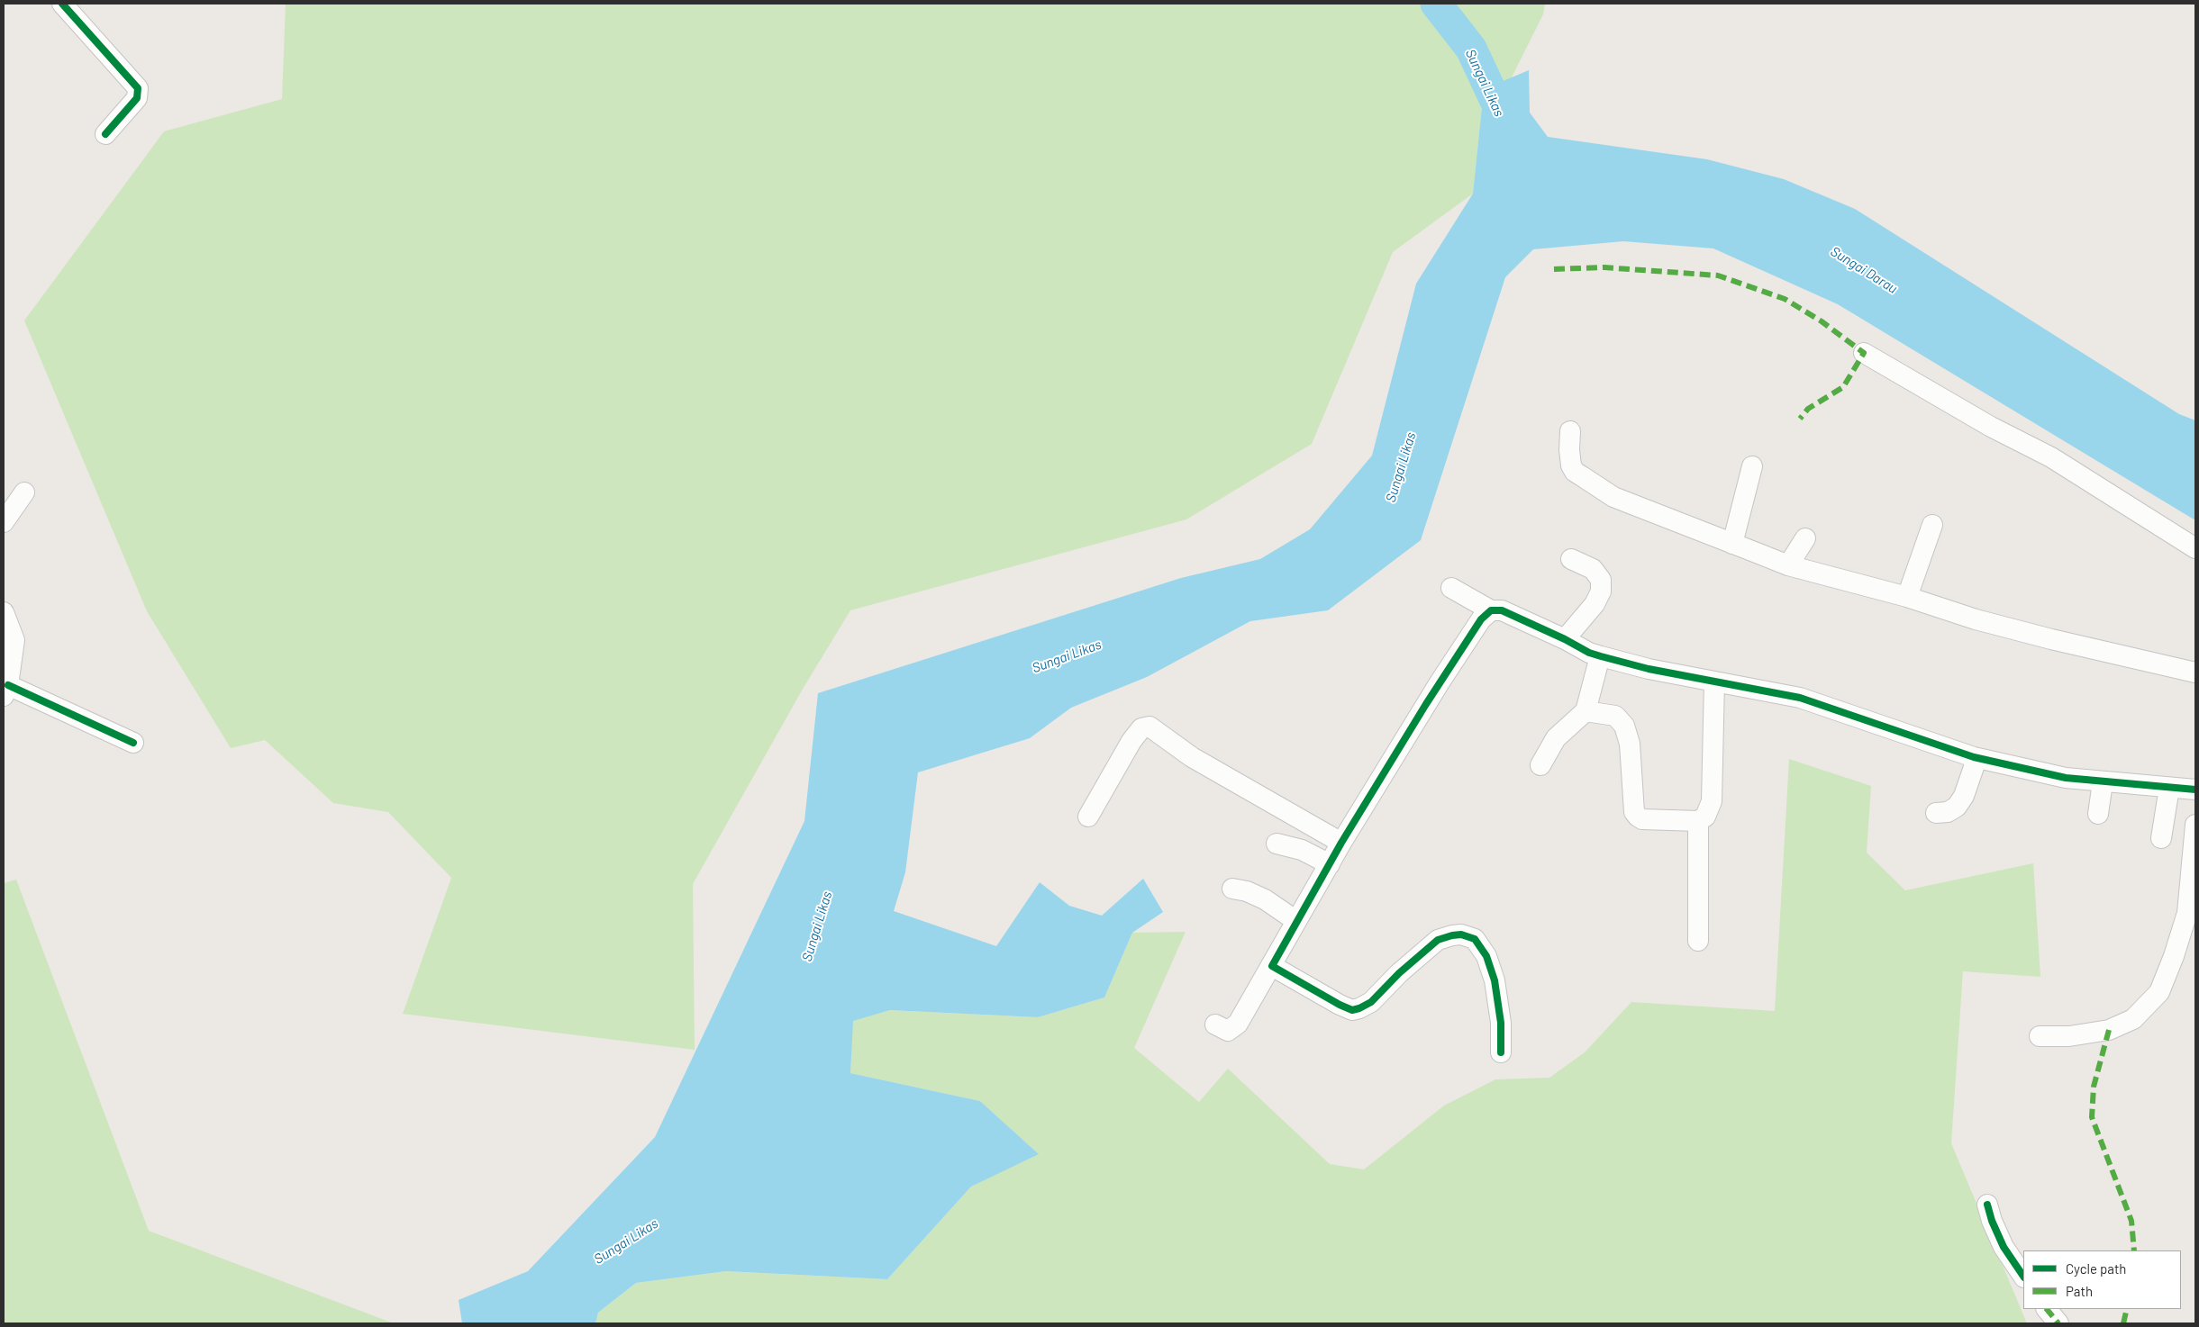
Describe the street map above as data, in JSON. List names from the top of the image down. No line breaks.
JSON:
{"water":["Sungai Likas","Sungai Darau"],"legend":["Cycle path","Path"]}
